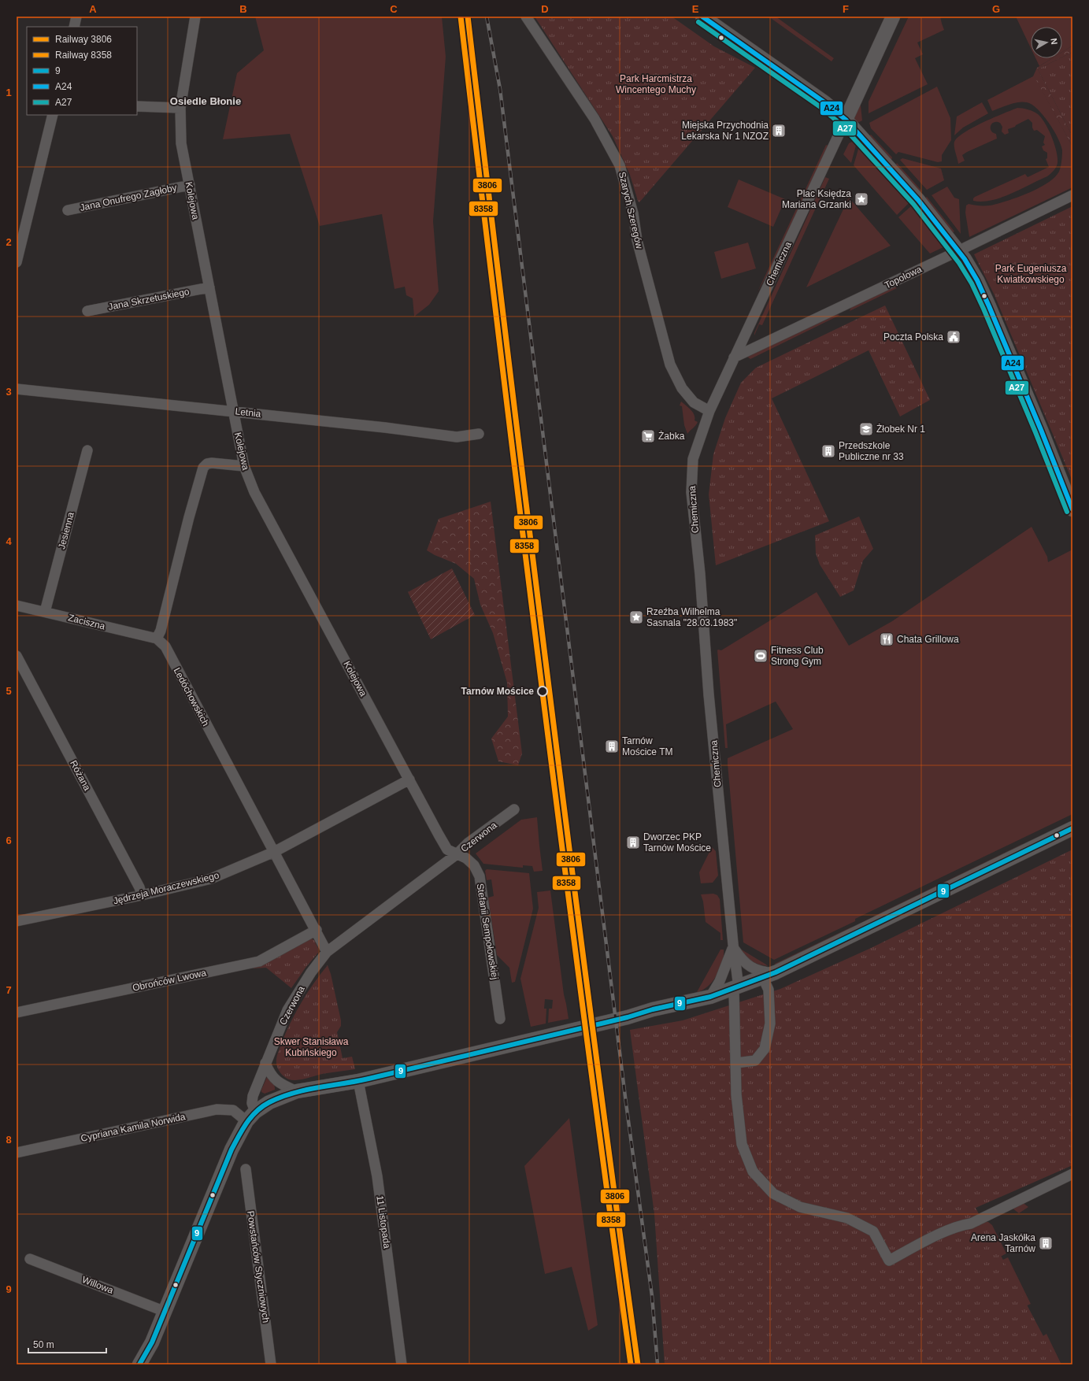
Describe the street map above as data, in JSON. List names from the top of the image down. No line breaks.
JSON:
{"streets":{"main road":["Chemiczna"],"street":["Jana Onufrego Zagłoby","Kolejowa","Szarych Szeregów","Topolowa","Jana Skrzetuskiego","Letnia","Jesienna","Zaciszna","Ledóchowskich","Różana","Czerwona","Jędrzeja Moraczewskiego","Stefanii Sempołowskiej","Obrońców Lwowa","Cypriana Kamila Norwida","11 Listopada","Powstańców Styczniowych","Willowa"]},"crossings":[["Jana Onufrego Zagłoby","Kolejowa"],["Kolejowa","Jana Skrzetuskiego"],["Kolejowa","Letnia"],["Kolejowa","Czerwona"],["Kolejowa","Jędrzeja Moraczewskiego"],["Kolejowa","Stefanii Sempołowskiej"],["Szarych Szeregów","Chemiczna"],["Chemiczna","Topolowa"],["Jesienna","Zaciszna"],["Zaciszna","Ledóchowskich"],["Ledóchowskich","Czerwona"],["Ledóchowskich","Jędrzeja Moraczewskiego"],["Ledóchowskich","Obrońców Lwowa"],["Różana","Jędrzeja Moraczewskiego"],["Czerwona","Stefanii Sempołowskiej"],["Czerwona","Cypriana Kamila Norwida"]],"districts":["Osiedle Błonie"],"parks":["Park Harcmistrza Wincentego Muchy","Park Eugeniusza Kwiatkowskiego","Skwer Stanisława Kubińskiego"],"places":{"building":["Miejska Przychodnia Lekarska Nr 1 NZOZ","Przedszkole Publiczne nr 33","Tarnów Mościce TM","Dworzec PKP Tarnów Mościce","Arena Jaskółka Tarnów"],"place":["Plac Księdza Mariana Grzanki","Rzeźba Wilhelma Sasnala \"28.03.1983\""],"public building":["Poczta Polska"],"school or university":["Żłobek Nr 1"],"supermarket":["Żabka"],"restaurant":["Chata Grillowa"],"sports":["Fitness Club Strong Gym"],"other":["Tarnów Mościce"]},"lines":["rail line 3806","rail line 8358","transit line A24","transit line A27","transit line 9"],"legend":["Railway 3806","Railway 8358","9","A24","A27"],"scale_bar":"50 m","north":"right","grid":{"columns":["A","B","C","D","E","F","G"],"rows":["1","2","3","4","5","6","7","8","9"]}}
